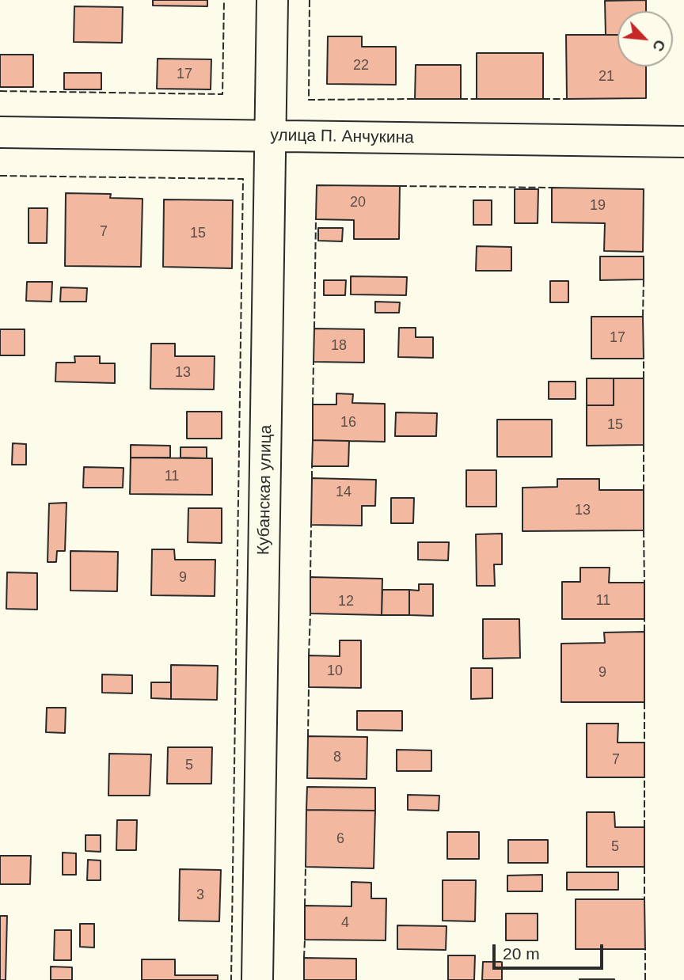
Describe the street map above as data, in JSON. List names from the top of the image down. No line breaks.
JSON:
{"streets":{"street":["улица П. Анчукина","Кубанская улица"]},"crossings":[["улица П. Анчукина","Кубанская улица"]],"house_numbers":["22","17","21","20","19","7","15","17","18","13","16","15","11","14","13","9","11","12","10","9","8","7","5","6","5","3","4"],"scale_bar":"20 m","north":"bottom right"}
